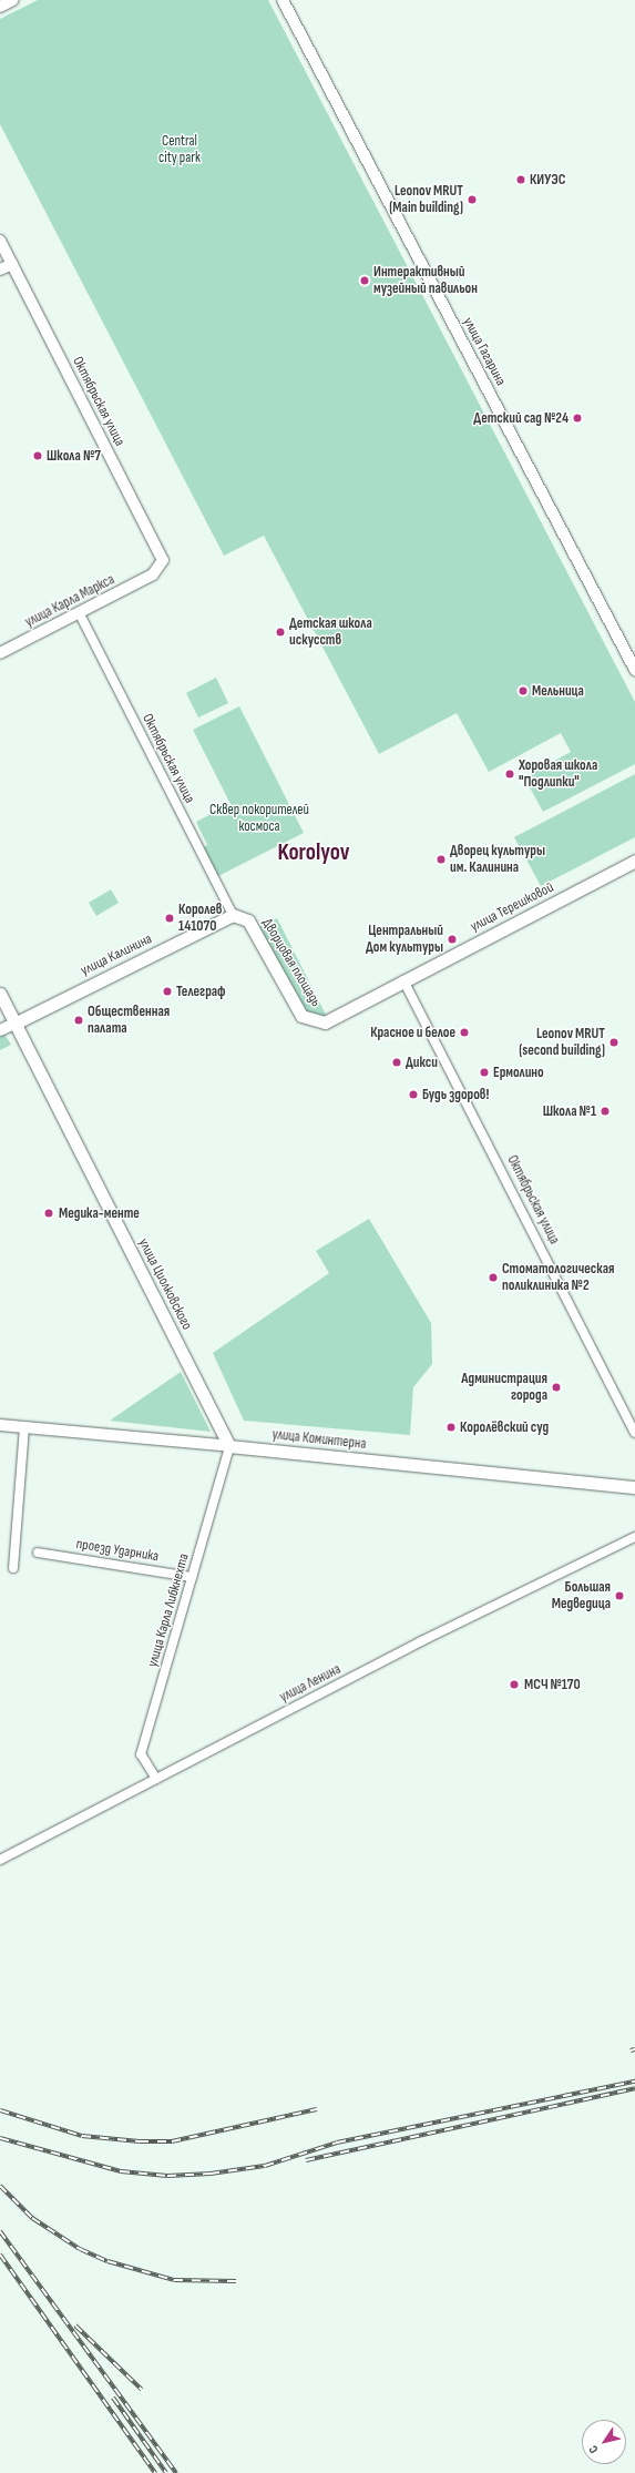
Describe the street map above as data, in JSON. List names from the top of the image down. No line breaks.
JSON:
{"streets":{"main road":["улица Терешковой","улица Калинина","Дворцовая площадь","улица Циолковского","улица Коминтерна"],"street":["улица Гагарина","Октябрьская улица","улица Карла Маркса","проезд Ударника","улица Карла Либкнехта","улица Ленина"]},"crossings":[["Октябрьская улица","улица Карла Маркса"],["Октябрьская улица","улица Терешковой"],["Октябрьская улица","улица Калинина"],["Октябрьская улица","Дворцовая площадь"],["улица Терешковой","Дворцовая площадь"],["улица Калинина","Дворцовая площадь"],["улица Калинина","улица Циолковского"],["улица Циолковского","улица Коминтерна"],["улица Циолковского","улица Карла Либкнехта"],["улица Коминтерна","улица Карла Либкнехта"],["проезд Ударника","улица Карла Либкнехта"],["улица Карла Либкнехта","улица Ленина"]],"districts":["Korolyov"],"parks":["Central city park","Сквер покорителей космоса"],"places":["КИУЭС","Leonov MRUT (Main building)","Интерактивный музейный павильон","Детский сад №24","Школа №7","Детская школа искусств","Мельница","Хоровая школа \"Подлипки\"","Дворец культуры им. Калинина","Королев 141070","Центральный Дом культуры","Телеграф","Общественная палата","Красное и белое","Leonov MRUT (second building)","Дикси","Ермолино","Будь здоров!","Школа №1","Медика-менте","Стоматологическая поликлиника №2","Администрация города","Королёвский суд","Большая Медведица","МСЧ №170"],"north":"bottom left"}
